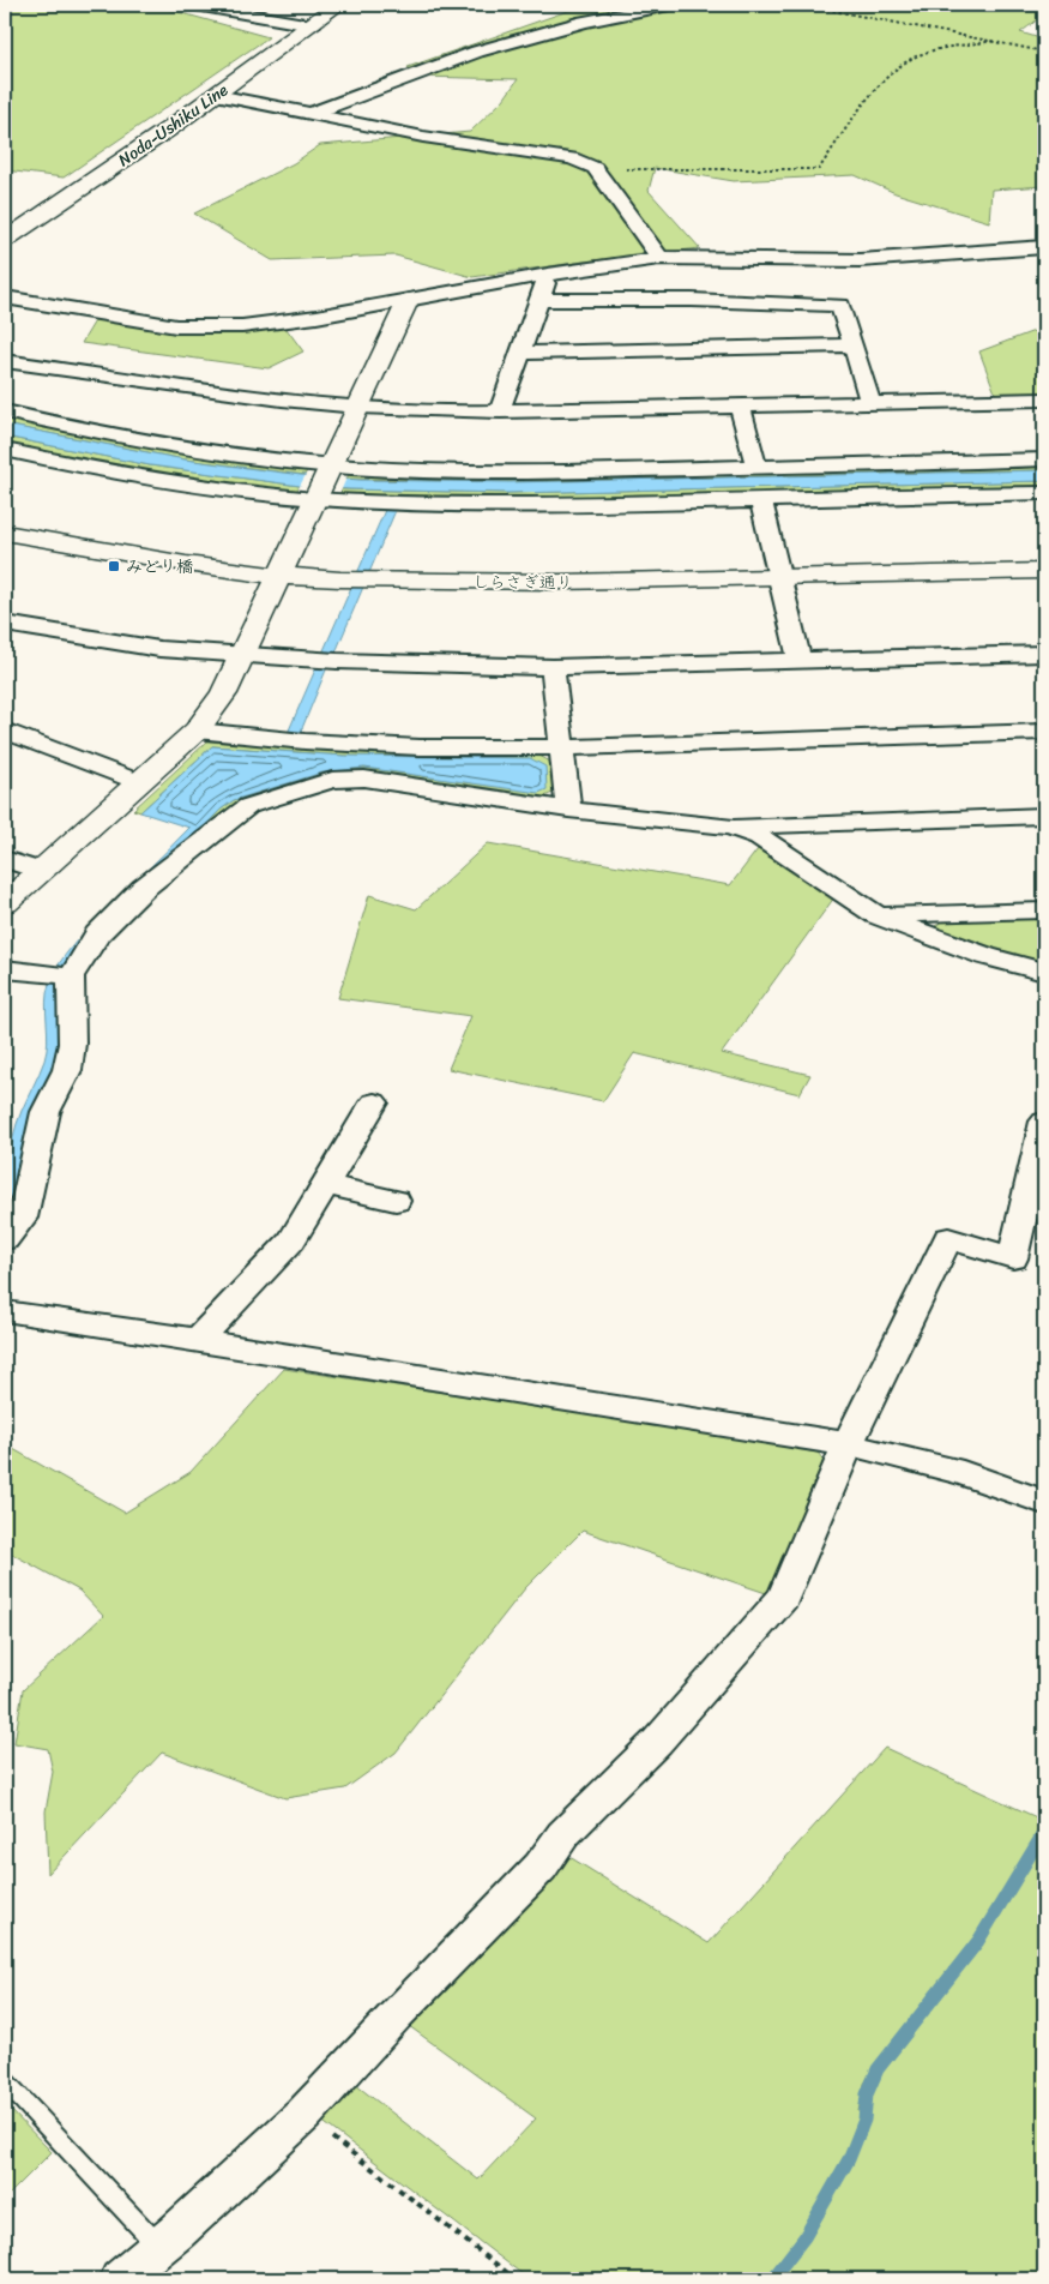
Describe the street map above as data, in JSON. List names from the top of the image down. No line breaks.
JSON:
{"streets":{"street":["Noda-Ushiku Line","しらさぎ通り"]},"places":{"transit":["みどり橋"]}}
